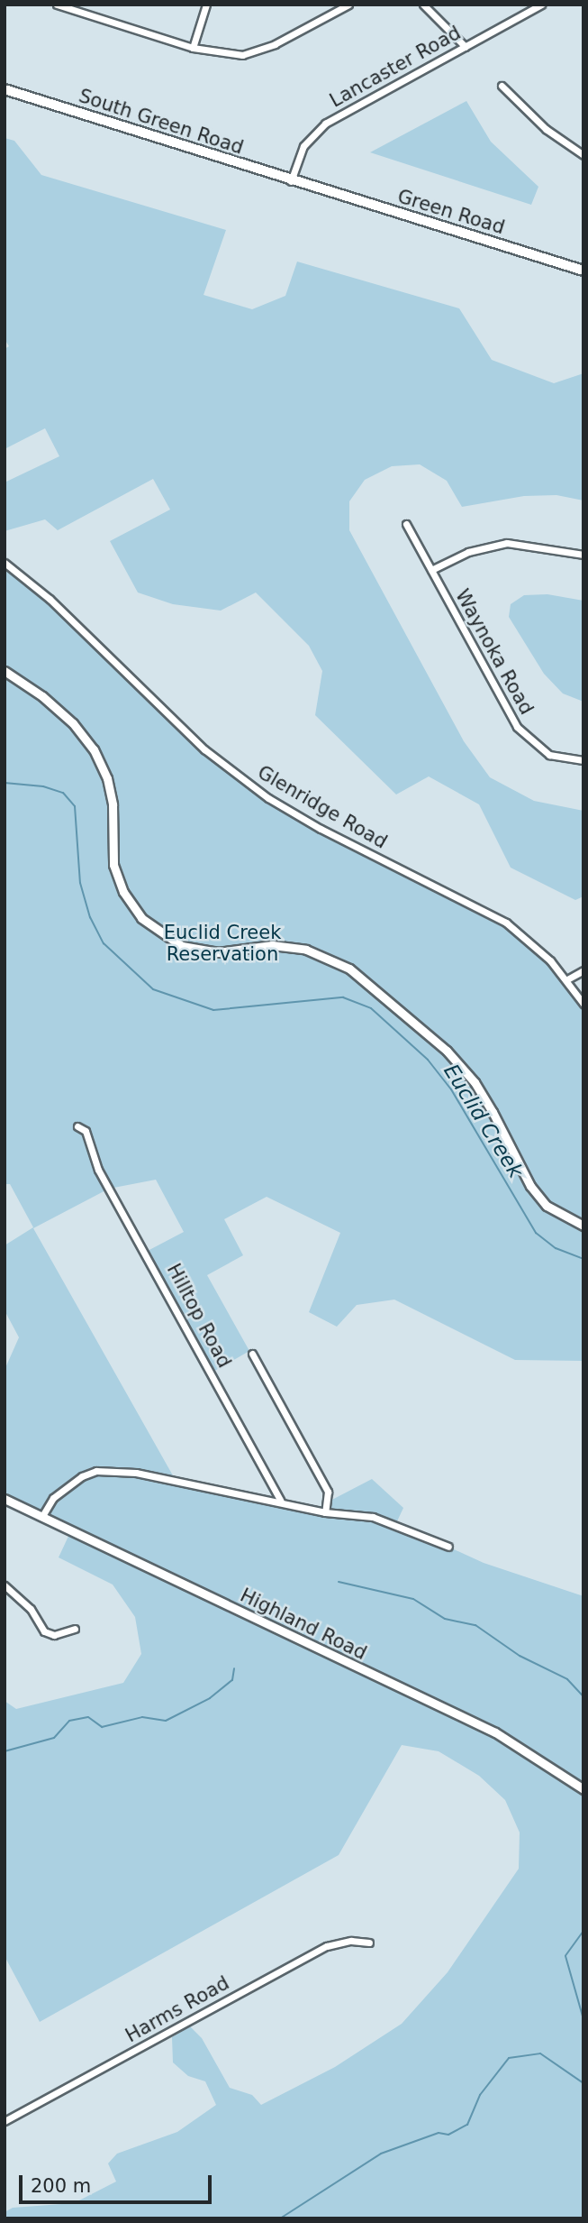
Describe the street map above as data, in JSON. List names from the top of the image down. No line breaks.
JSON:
{"streets":{"main road":["South Green Road","Green Road"],"street":["Lancaster Road","Waynoka Road","Glenridge Road","Hilltop Road","Highland Road","Harms Road"]},"crossings":[["Lancaster Road","South Green Road"],["South Green Road","Green Road"]],"water":["Euclid Creek"],"parks":["Euclid Creek Reservation"],"scale_bar":"200 m"}
